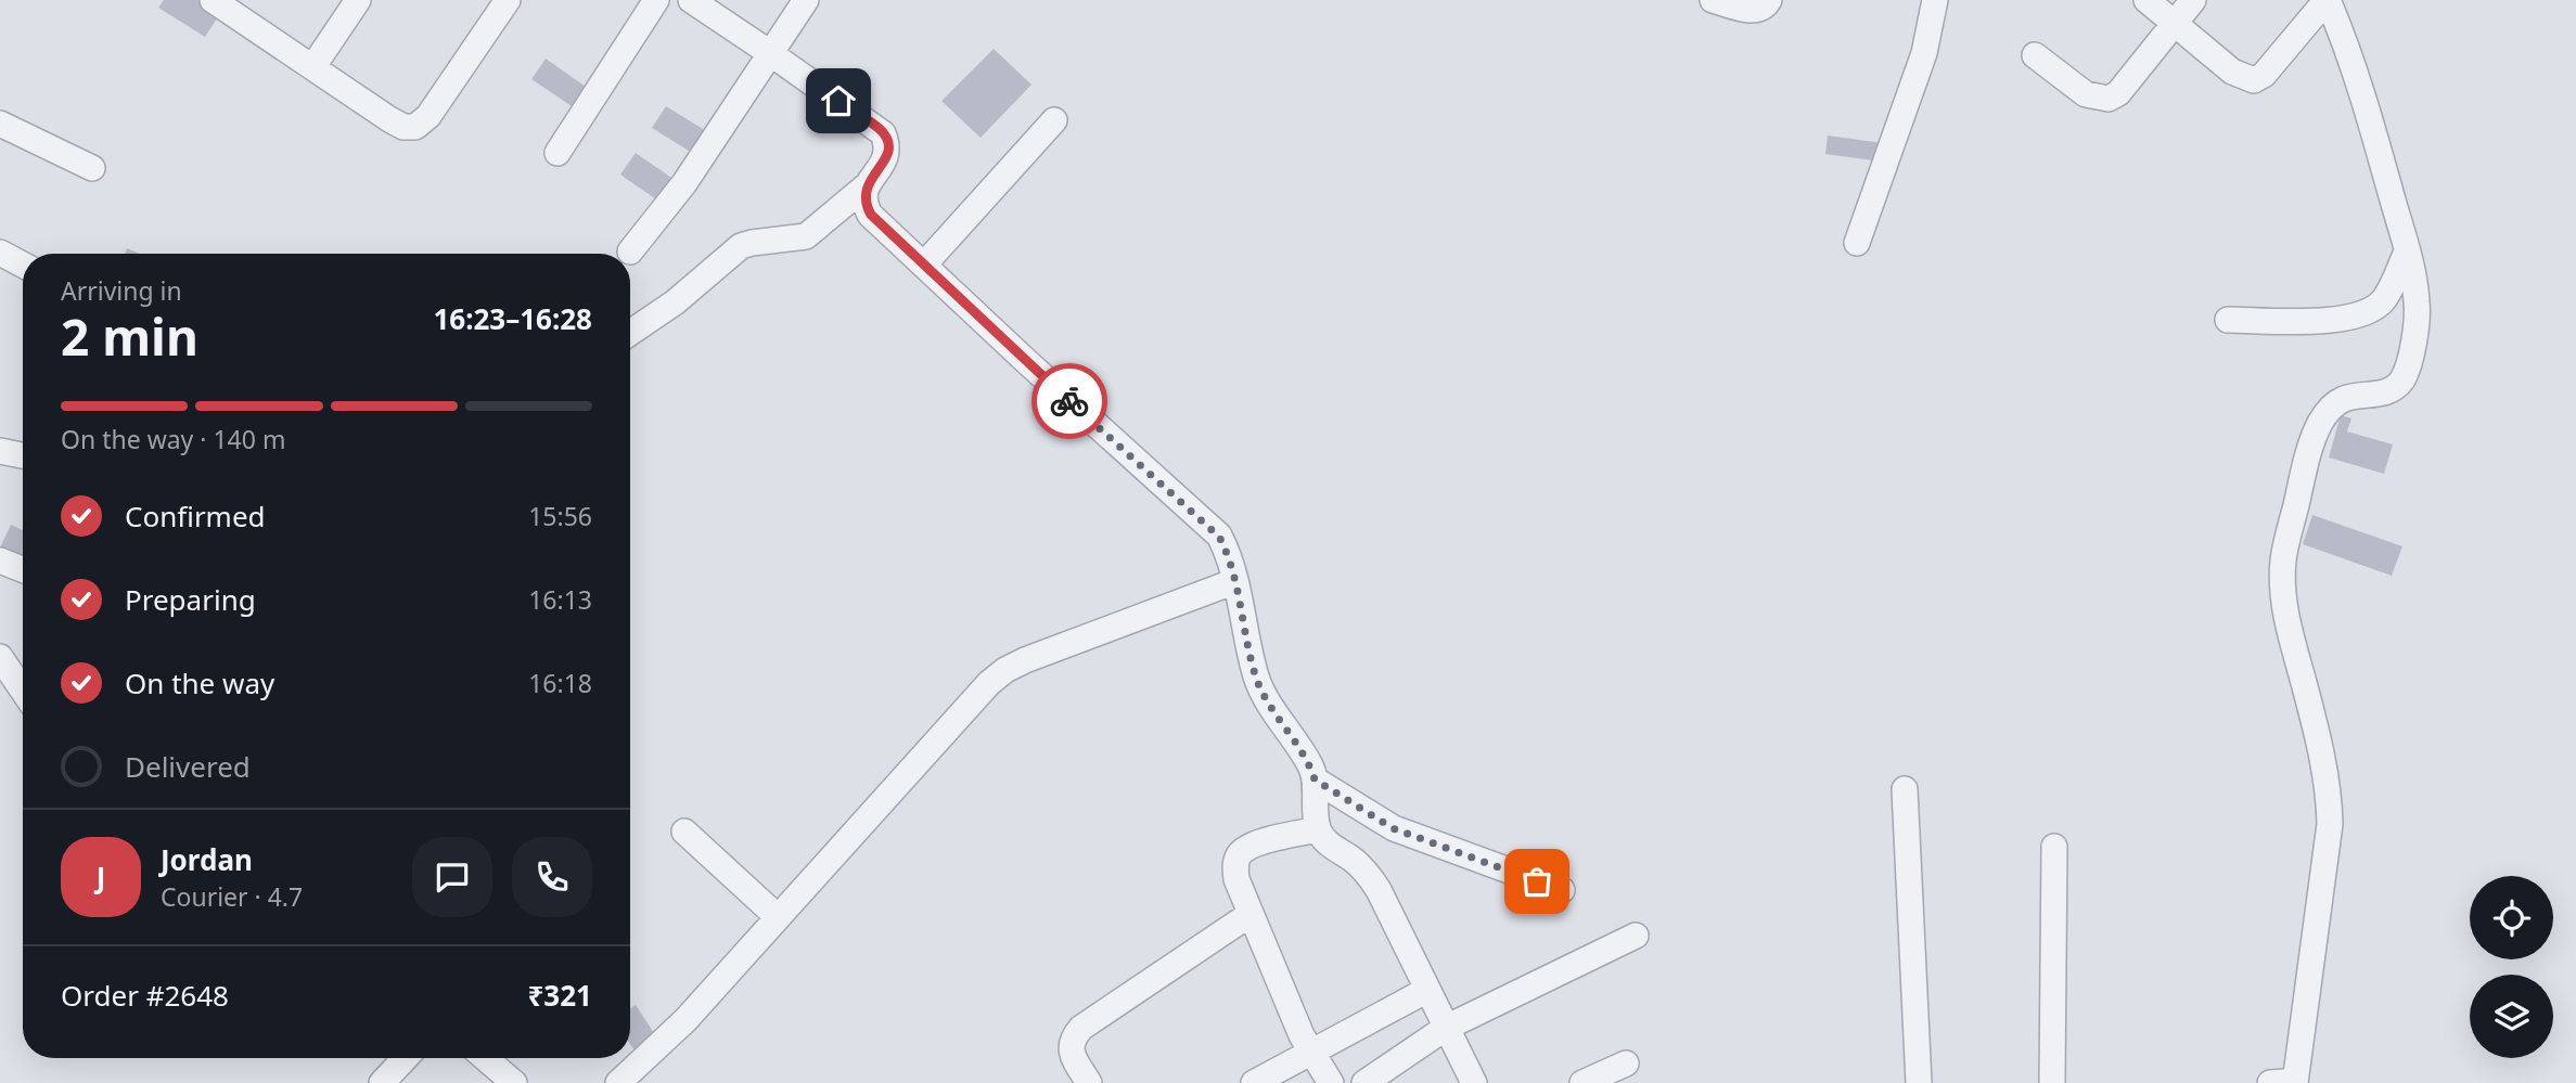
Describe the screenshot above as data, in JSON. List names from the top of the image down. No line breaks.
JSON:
{"page":{"heading":["2 min","Arriving in","16:23–16:28"],"panel":["Jordan","Courier · 4.7","Order #2648","₹321"],"bar":"On the way · 140 m","list":[["Confirmed","15:56"],["Preparing","16:13"],["On the way","16:18"],"Delivered"],"round":"J"}}
